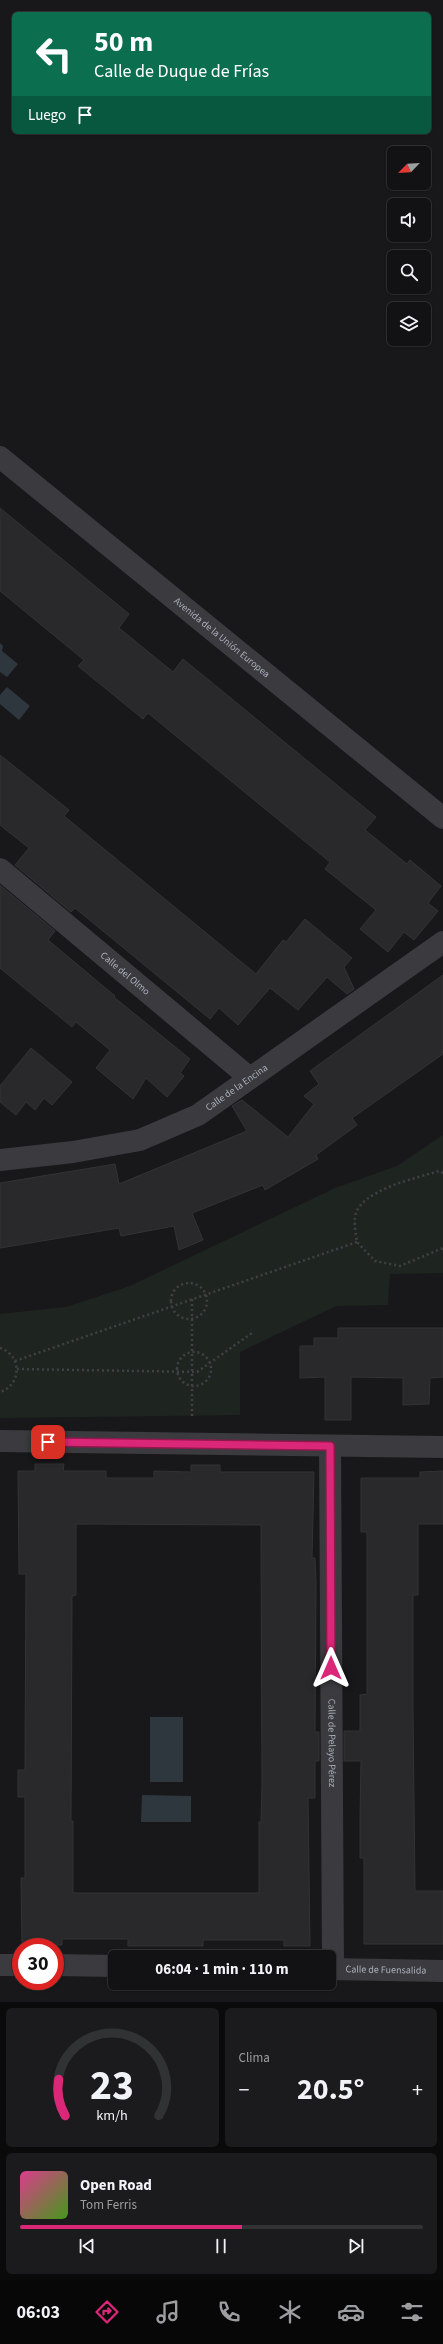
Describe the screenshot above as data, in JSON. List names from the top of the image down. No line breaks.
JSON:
{"streets":{"street":["Avenida de la Unión Europea","Calle del Olmo","Calle de la Encina","Calle de Pelayo Pérez","Calle de Fuensalida"]},"crossings":[["Calle del Olmo","Calle de la Encina"]],"north":"bottom left","page":{"turn":["50 m","Calle de Duque de Frías"],"then":"Luego","limit":"30","trip":"06:04 · 1 min · 110 m","tile":"Clima","heat":["−","20.5°","+"],"song":["Open Road","Tom Ferris"],"tabs":"06:03","gauge":["23","km/h"]}}
